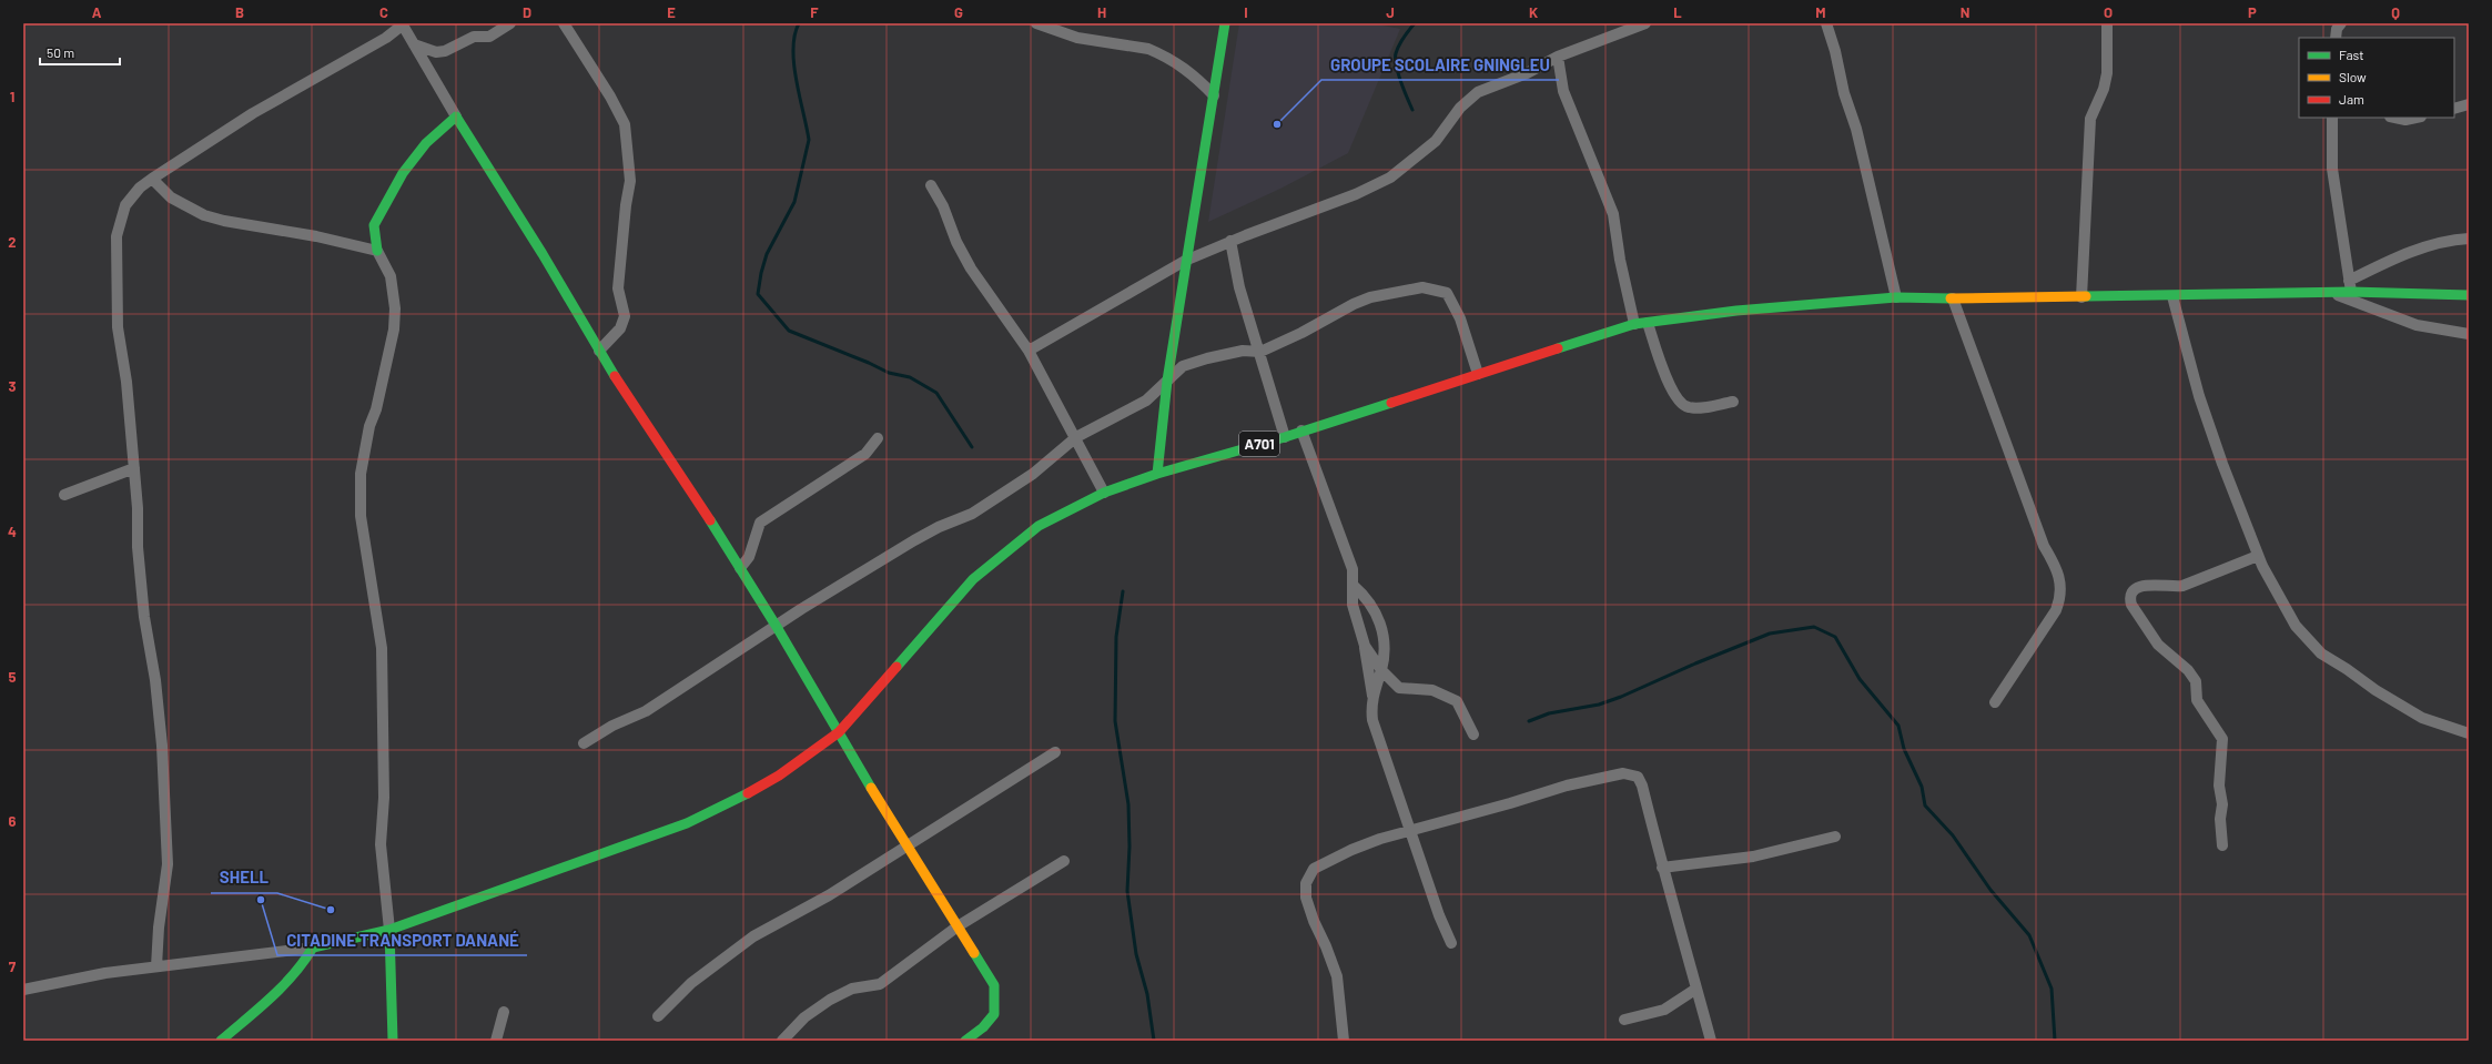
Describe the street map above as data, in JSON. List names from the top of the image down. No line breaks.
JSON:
{"streets":{"main road":["A701"]},"places":["GROUPE SCOLAIRE GNINGLEU","CITADINE TRANSPORT DANANÉ","SHELL"],"legend":["Fast","Slow","Jam"],"scale_bar":"50 m","grid":{"columns":["A","B","C","D","E","F","G","H","I","J","K","L","M","N","O","P","Q"],"rows":["1","2","3","4","5","6","7"]}}
